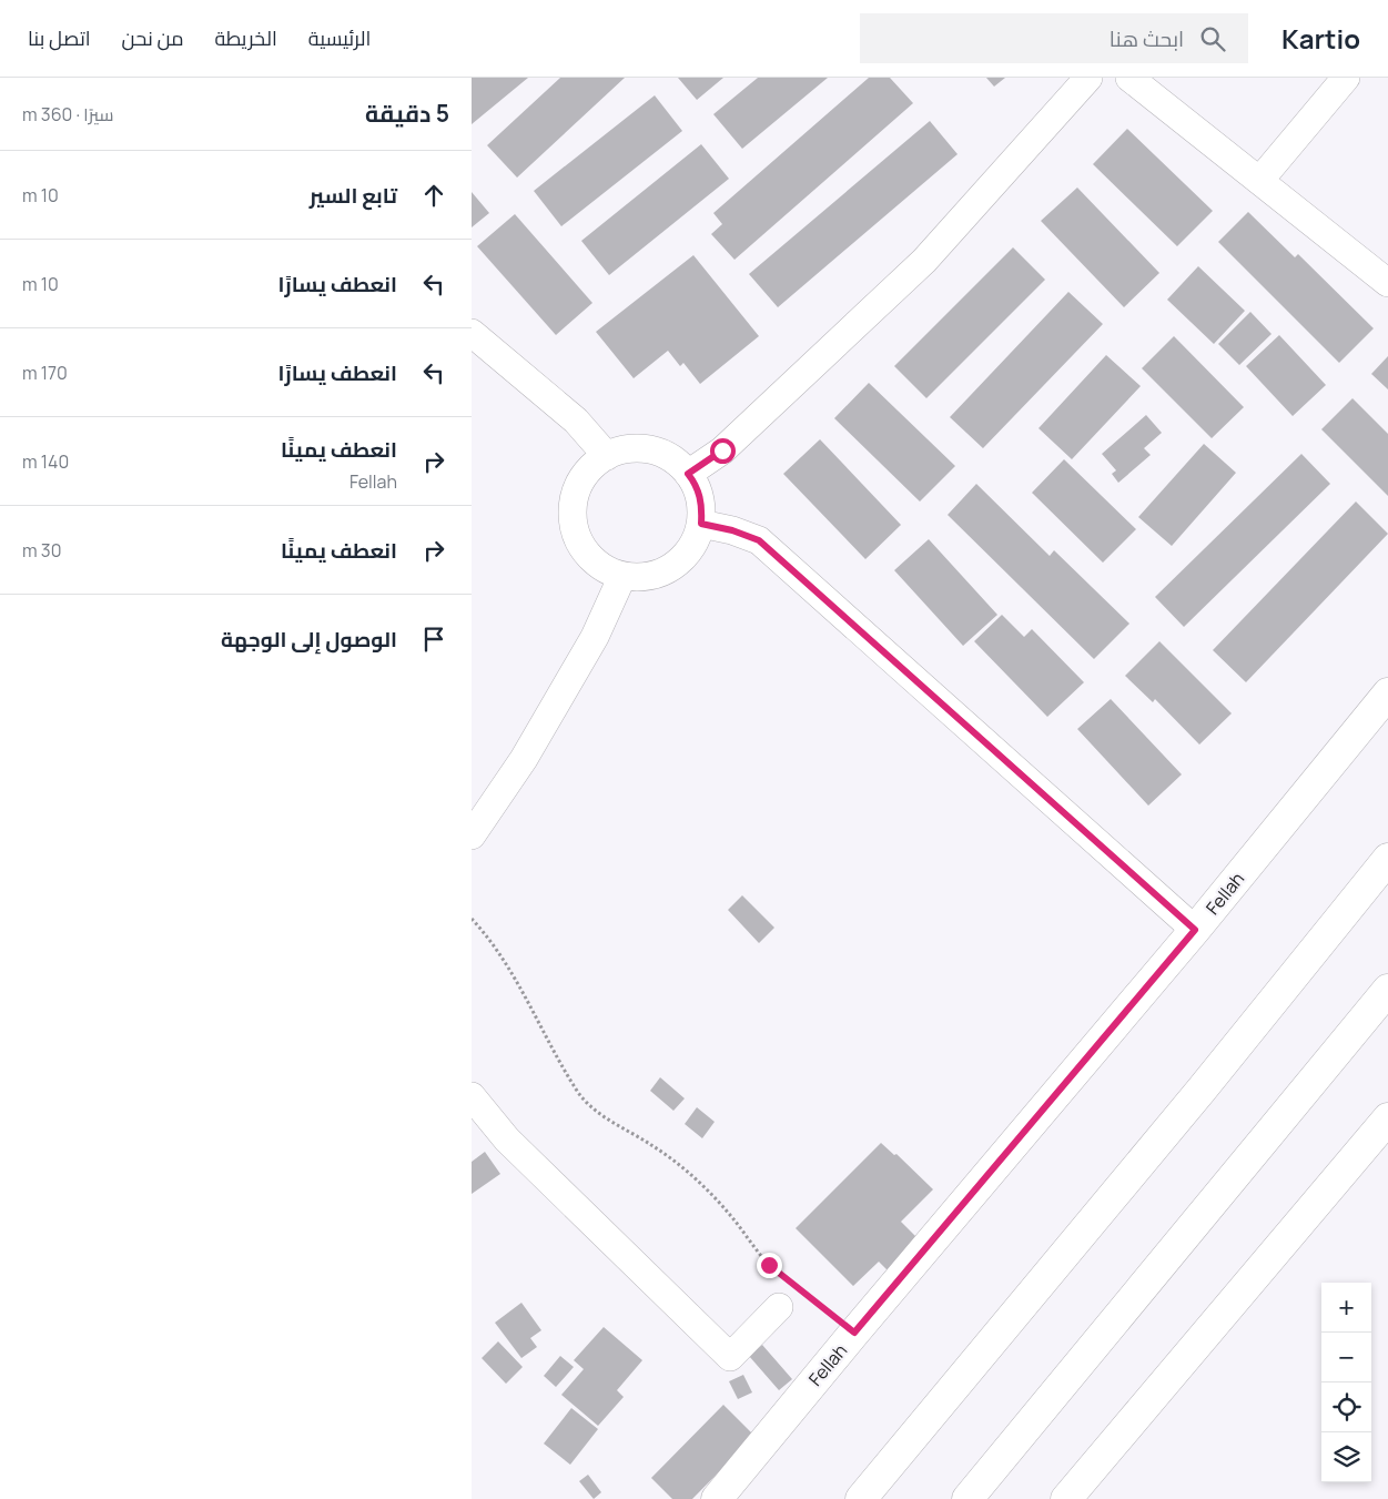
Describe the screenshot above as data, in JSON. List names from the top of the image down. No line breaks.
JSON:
{"streets":{"main road":["Fellah"]},"page":{"header":"Kartio","search":"ابحث هنا","nav":["الرئيسية","الخريطة","من نحن","اتصل بنا"],"heading":["5 دقيقة","سيرًا · 360 m"],"list":[["تابع السير","10 m"],["انعطف يسارًا","10 m"],["انعطف يسارًا","170 m"],["انعطف يمينًا","Fellah","140 m"],["انعطف يمينًا","30 m"],"الوصول إلى الوجهة"],"map_buttons":["+","−"]}}
